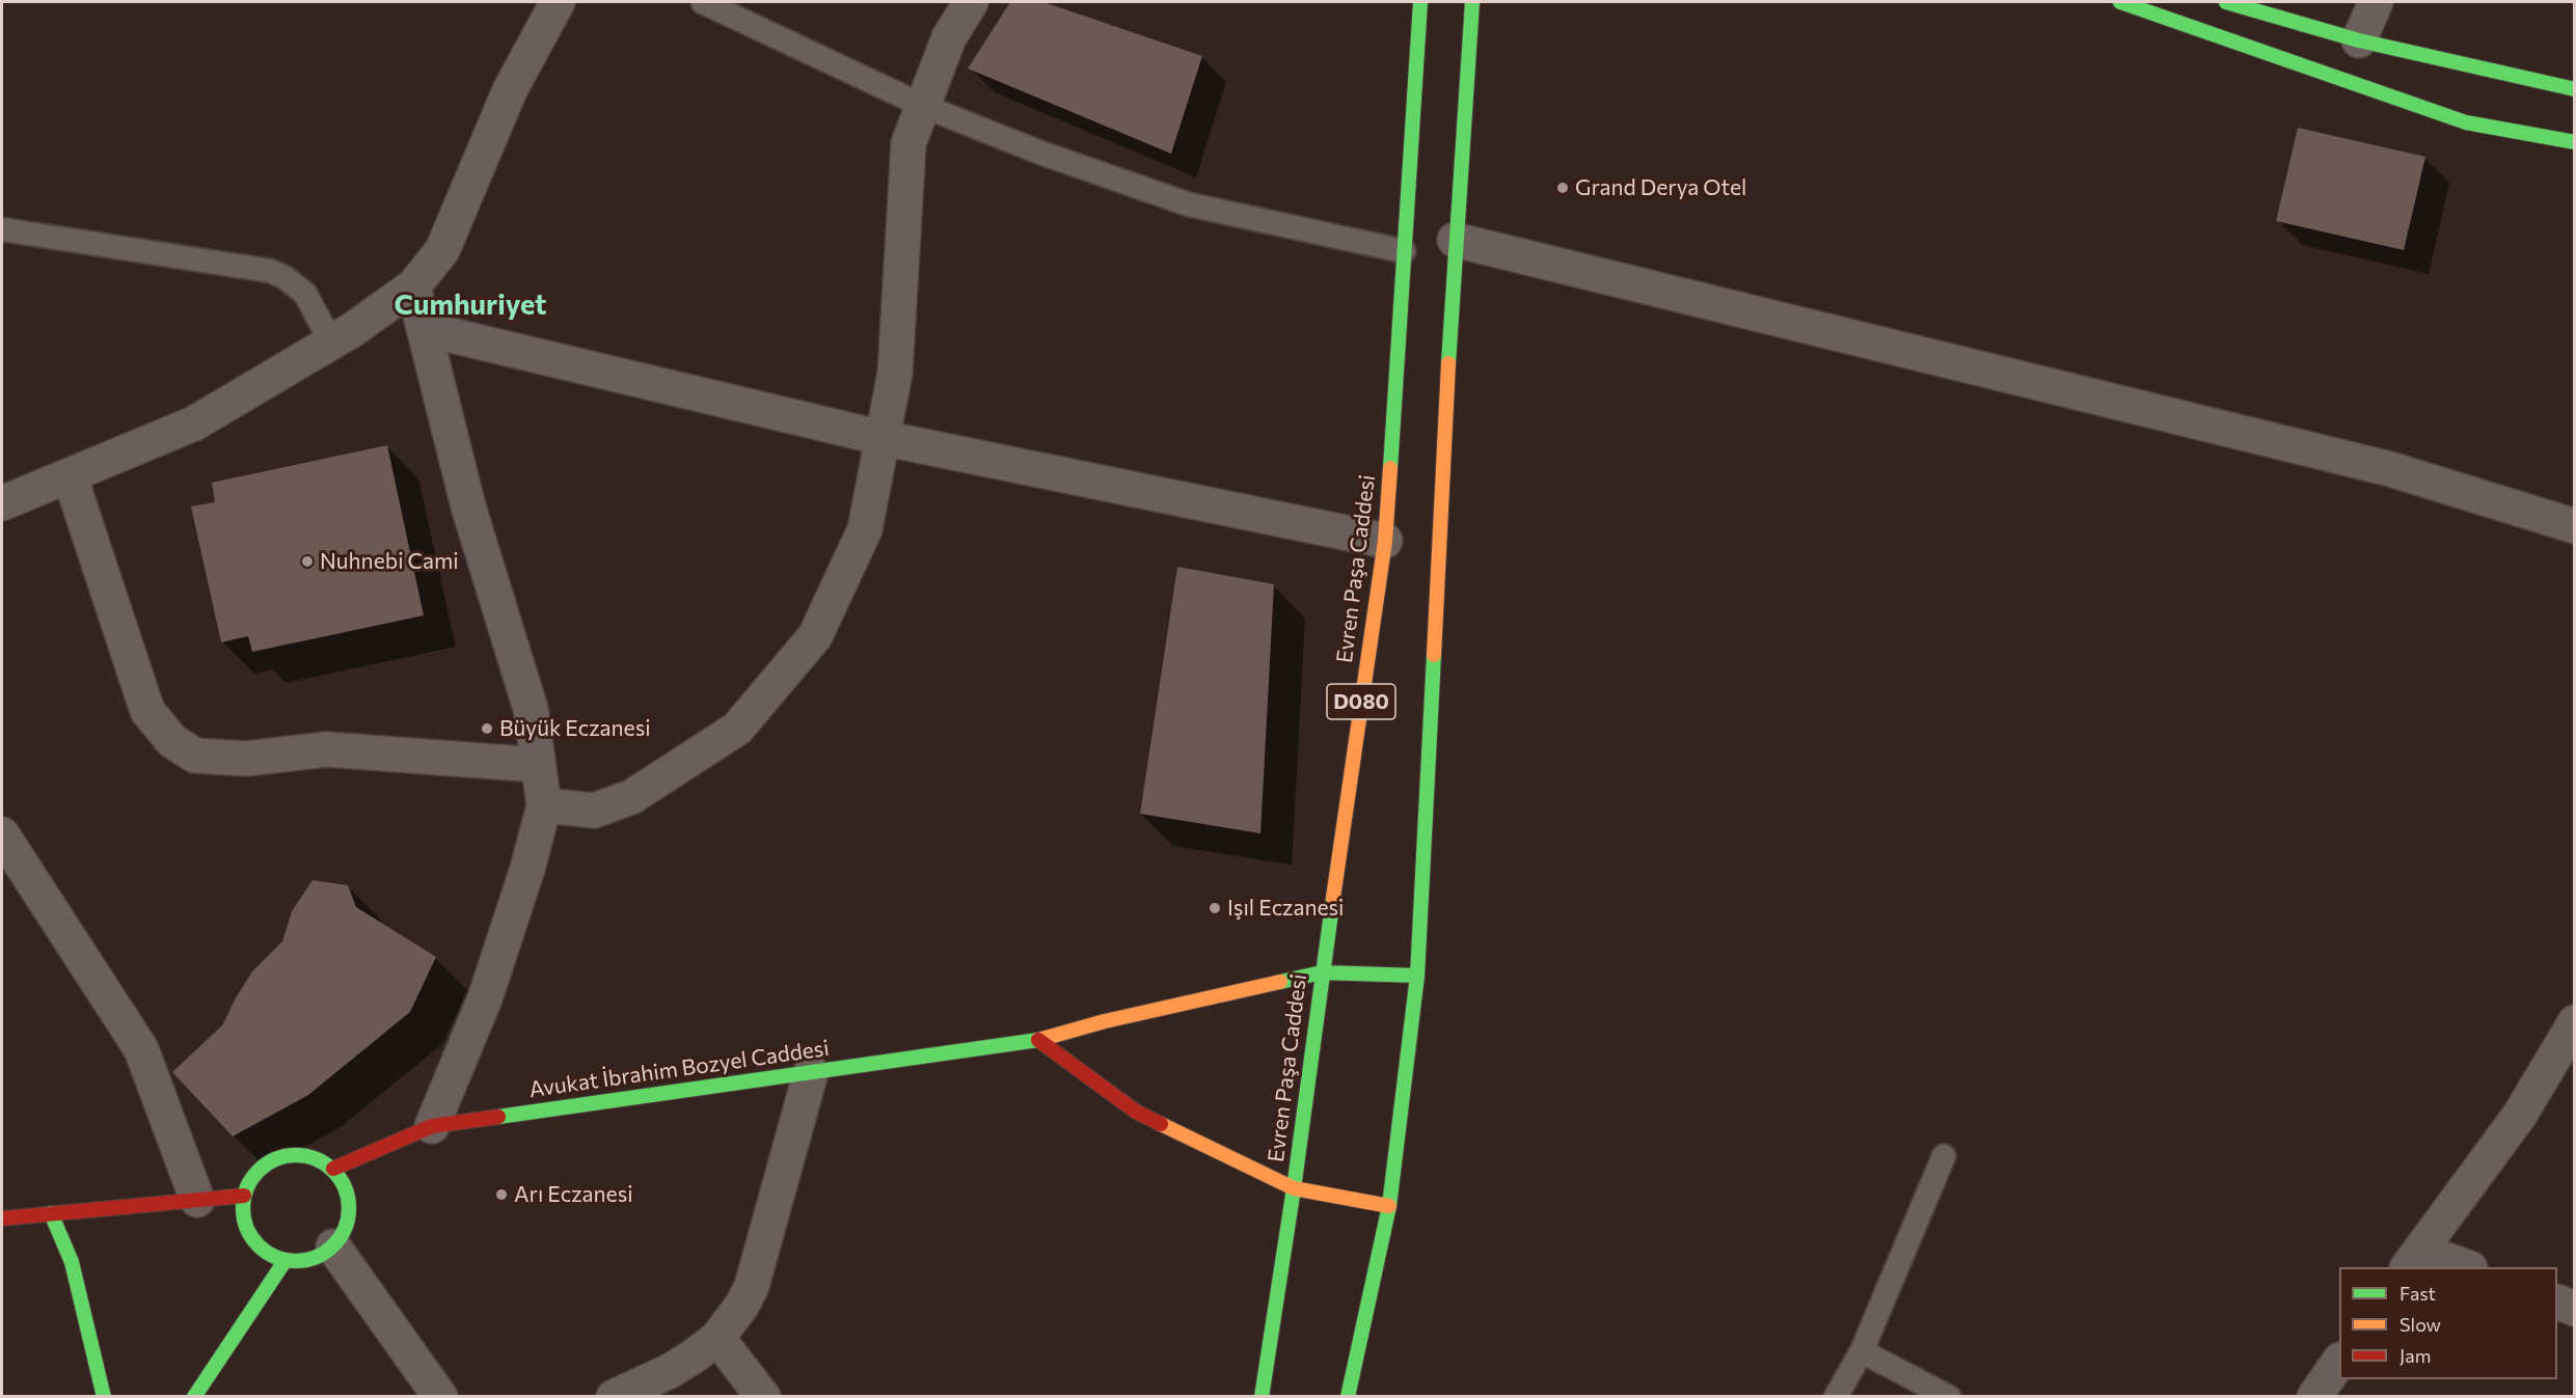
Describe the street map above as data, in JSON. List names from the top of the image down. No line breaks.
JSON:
{"streets":{"main road":["Evren Paşa Caddesi","D080","Avukat İbrahim Bozyel Caddesi"]},"crossings":[["Evren Paşa Caddesi","Avukat İbrahim Bozyel Caddesi"]],"districts":["Cumhuriyet"],"places":["Grand Derya Otel","Nuhnebi Cami","Büyük Eczanesi","Işıl Eczanesi","Arı Eczanesi"],"legend":["Fast","Slow","Jam"]}
